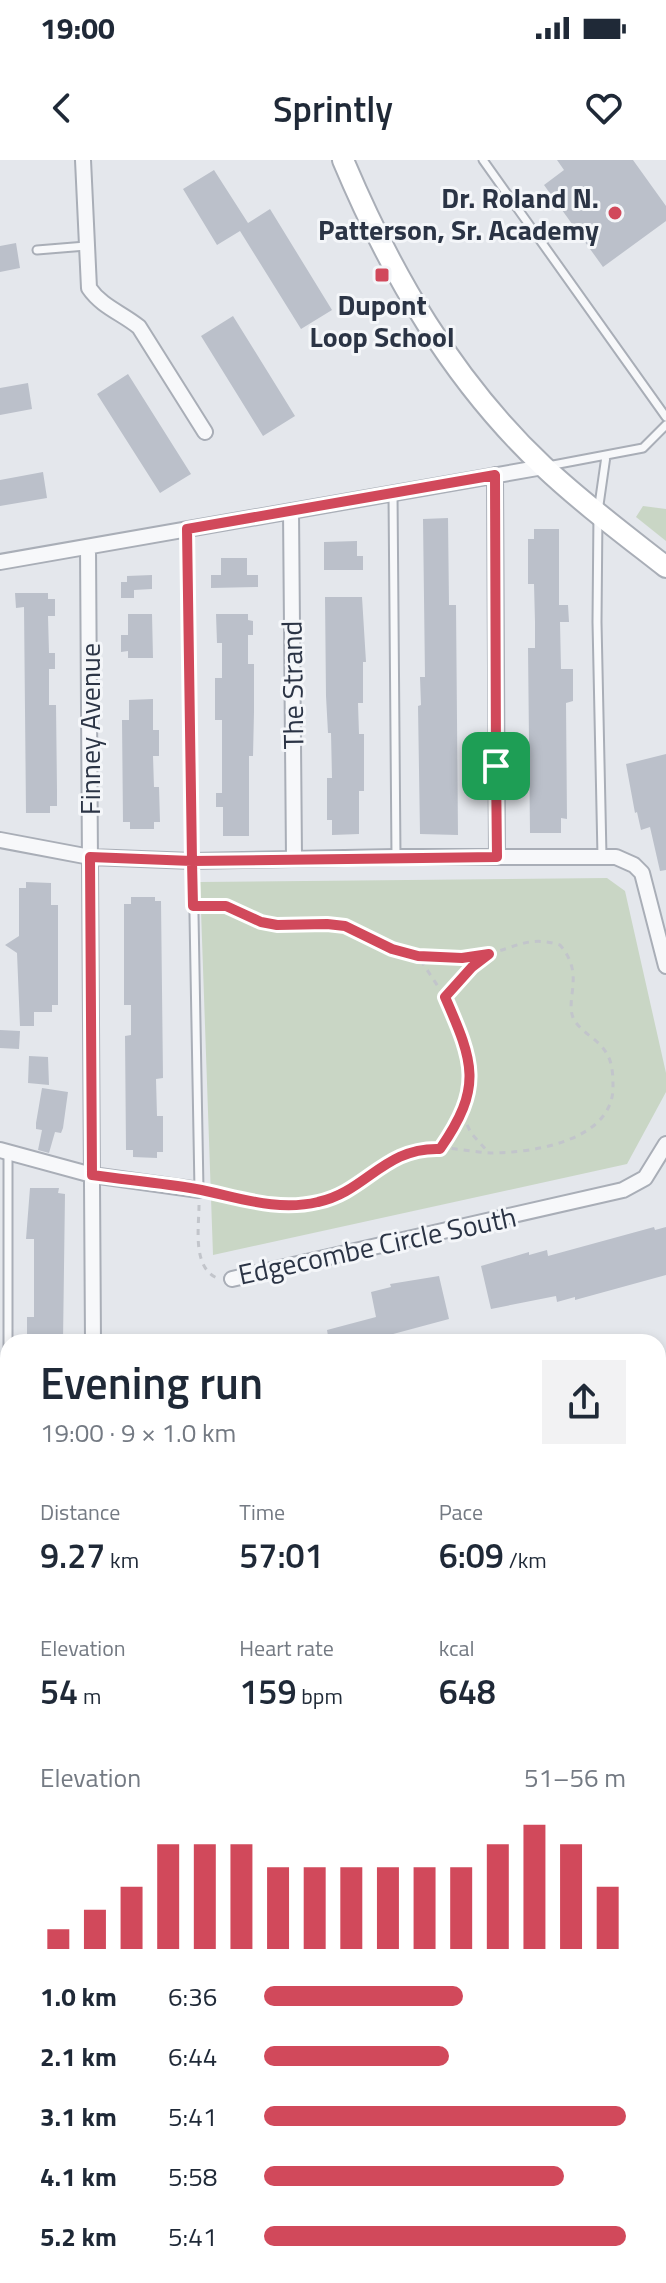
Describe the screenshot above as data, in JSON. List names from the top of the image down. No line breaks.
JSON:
{"streets":{"street":["The Strand","Finney Avenue","Edgecombe Circle South"]},"places":{"other":["Dr. Roland N. Patterson, Sr. Academy"],"transit":["Dupont Loop School"]},"page":{"status":"19:00","header":"Sprintly","heading":["Evening run","19:00 · 9 × 1.0 km"],"stats":[["Distance","9.27 km"],["Time","57:01"],["Pace","6:09 /km"],["Elevation","54 m"],["Heart rate","159 bpm"],["kcal","648"]],"chart":["Elevation","51–56 m"],"list":[{"name":"1.0 km","note":"6:36"},{"name":"2.1 km","note":"6:44"},{"name":"3.1 km","note":"5:41"},{"name":"4.1 km","note":"5:58"},{"name":"5.2 km","note":"5:41"}]}}
